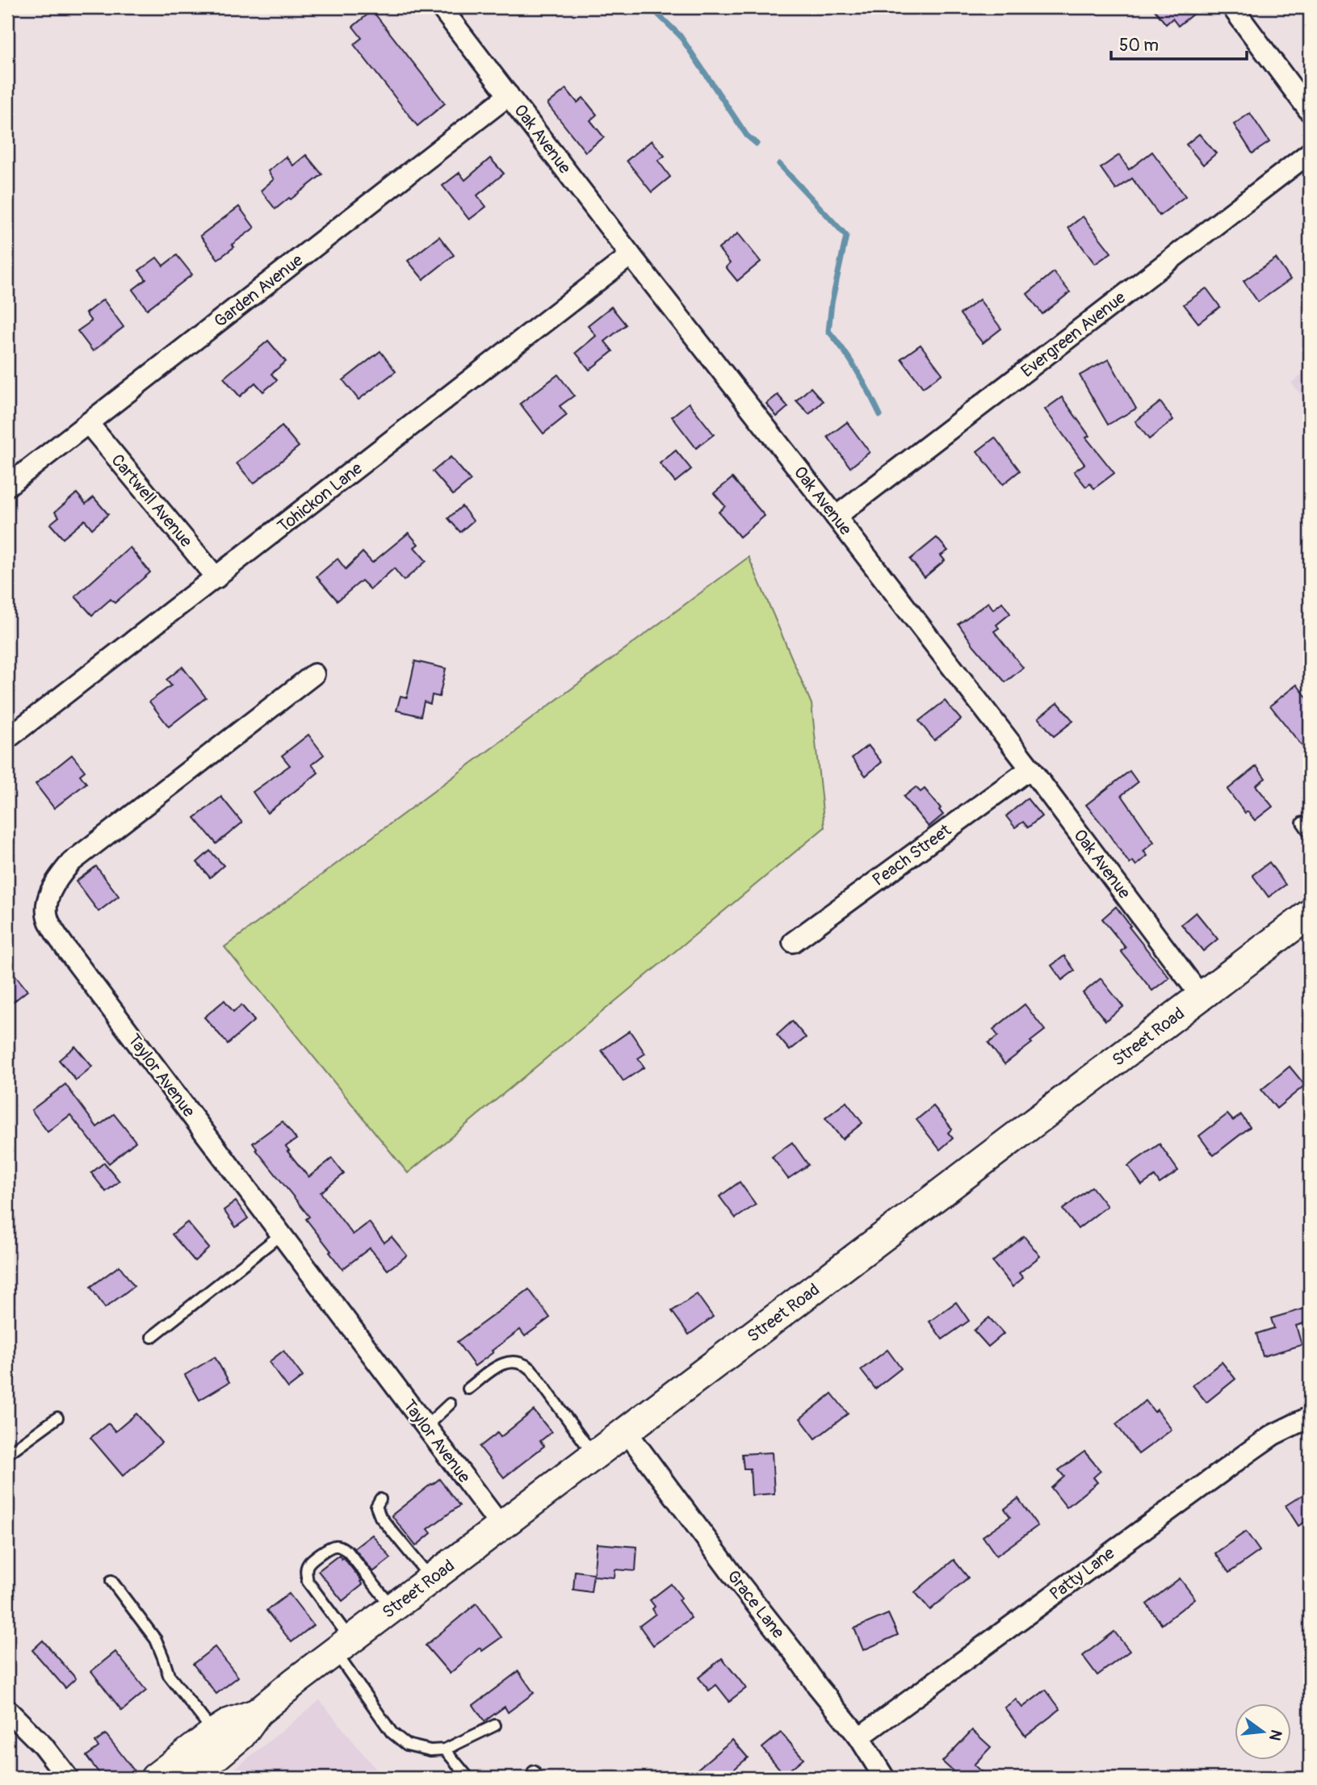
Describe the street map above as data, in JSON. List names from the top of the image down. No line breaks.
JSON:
{"streets":{"main road":["Street Road"],"street":["Oak Avenue","Garden Avenue","Evergreen Avenue","Tohickon Lane","Cartwell Avenue","Peach Street","Taylor Avenue","Patty Lane","Grace Lane"]},"crossings":[["Oak Avenue","Garden Avenue"],["Oak Avenue","Evergreen Avenue"],["Oak Avenue","Tohickon Lane"],["Oak Avenue","Peach Street"],["Oak Avenue","Street Road"],["Garden Avenue","Cartwell Avenue"],["Tohickon Lane","Cartwell Avenue"],["Street Road","Taylor Avenue"],["Street Road","Grace Lane"],["Patty Lane","Grace Lane"]],"scale_bar":"50 m","north":"right"}
